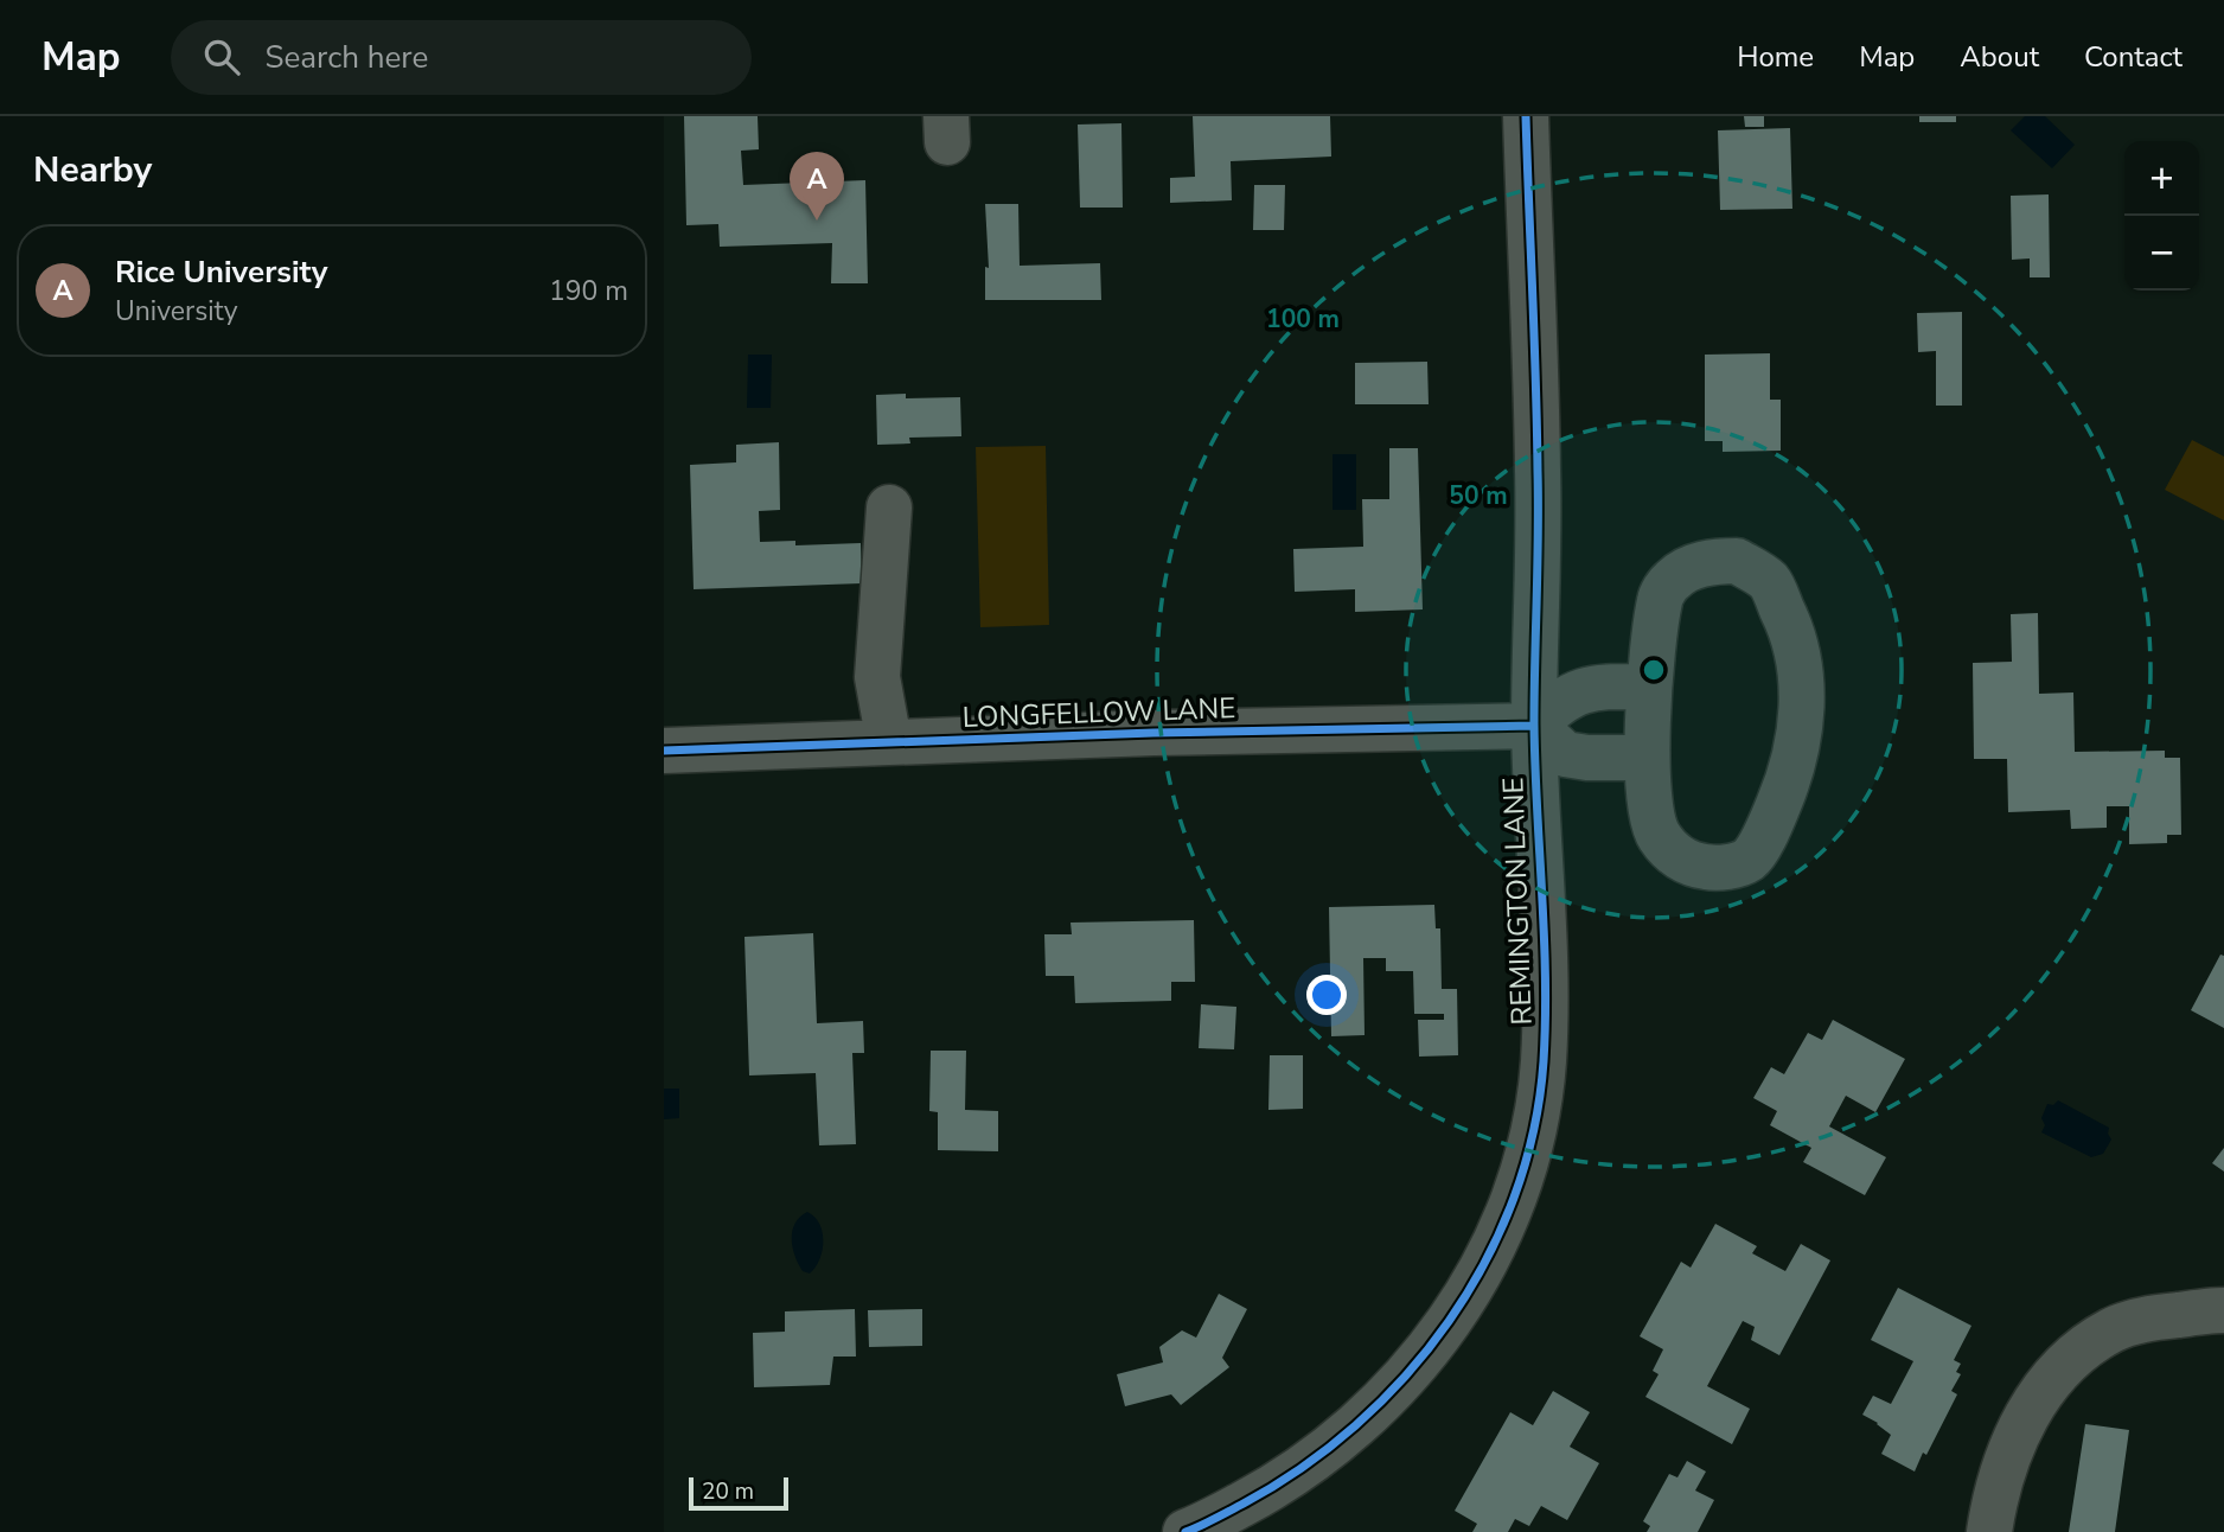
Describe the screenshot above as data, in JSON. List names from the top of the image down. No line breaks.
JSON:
{"streets":{"street":["LONGFELLOW LANE","REMINGTON LANE"]},"crossings":[["LONGFELLOW LANE","REMINGTON LANE"]],"scale_bar":"20 m","page":{"header":"Map","search":"Search here","nav":["Home","Map","About","Contact"],"heading":"Nearby","map_buttons":["+","−"],"pins":"A","list":[{"mark":"A","name":"Rice University","note":"University","value":"190 m"}],"scale":"20 m"},"rings":["100 m","50 m"]}
